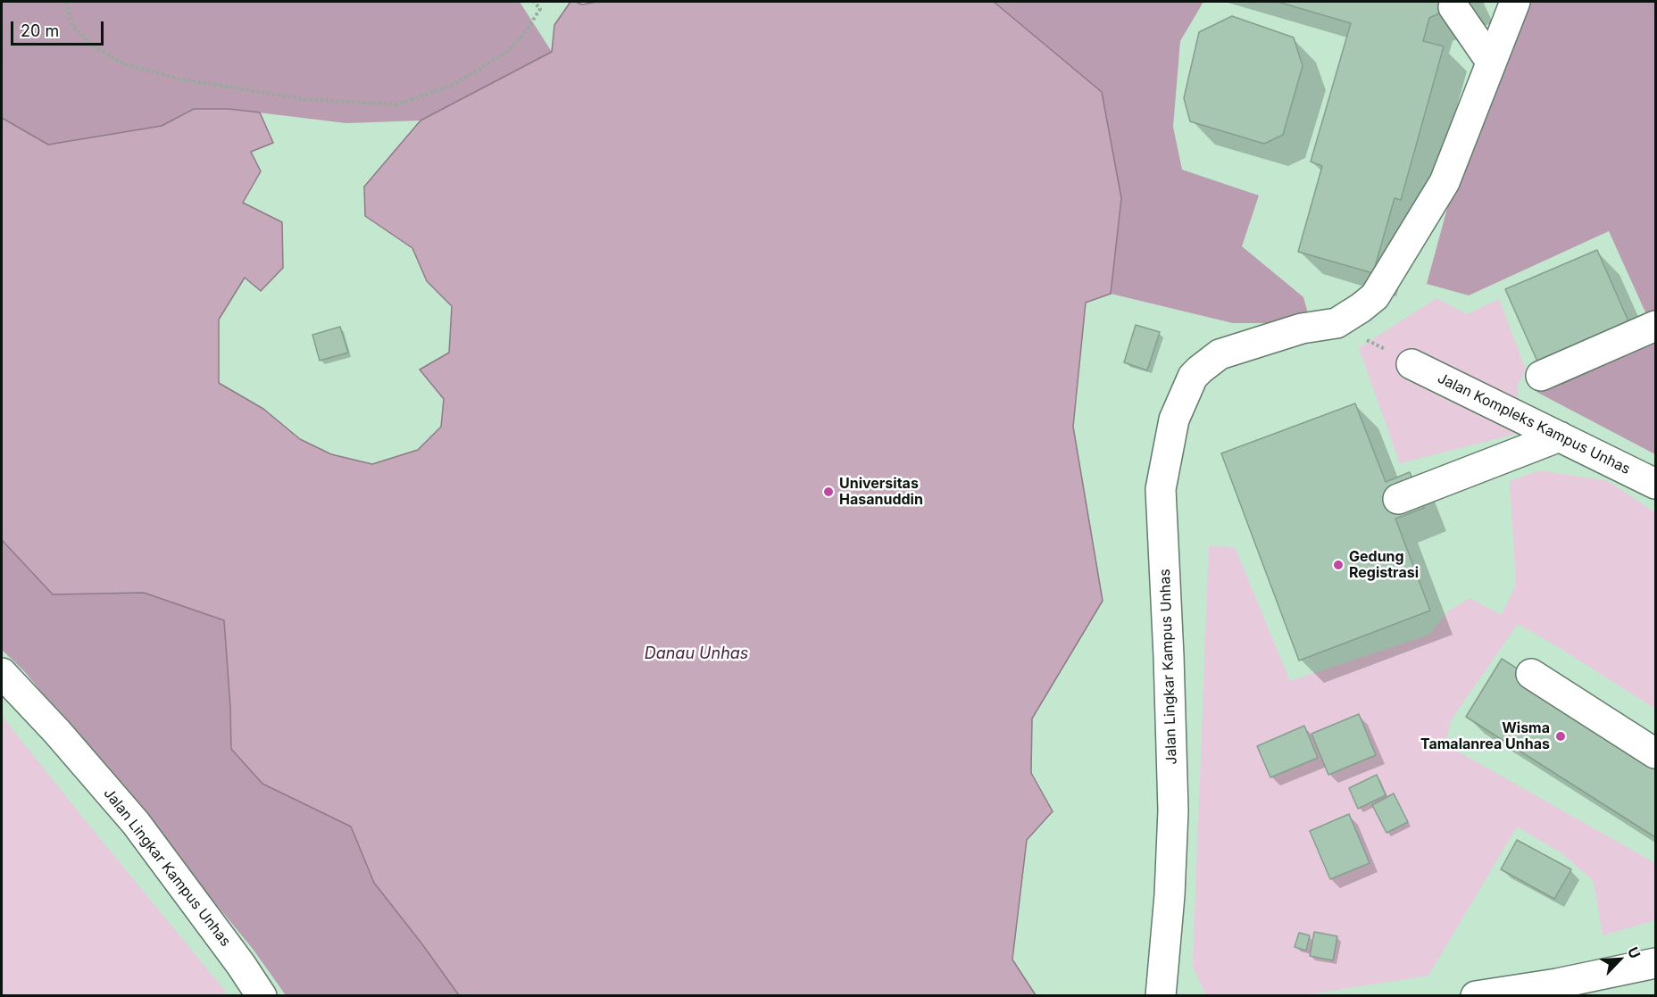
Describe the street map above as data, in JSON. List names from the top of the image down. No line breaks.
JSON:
{"streets":{"lane":["Jalan Kompleks Kampus Unhas","Jalan Lingkar Kampus Unhas"]},"water":["Danau Unhas"],"places":["Universitas Hasanuddin","Gedung Registrasi","Wisma Tamalanrea Unhas"],"scale_bar":"20 m","north":"top right"}
